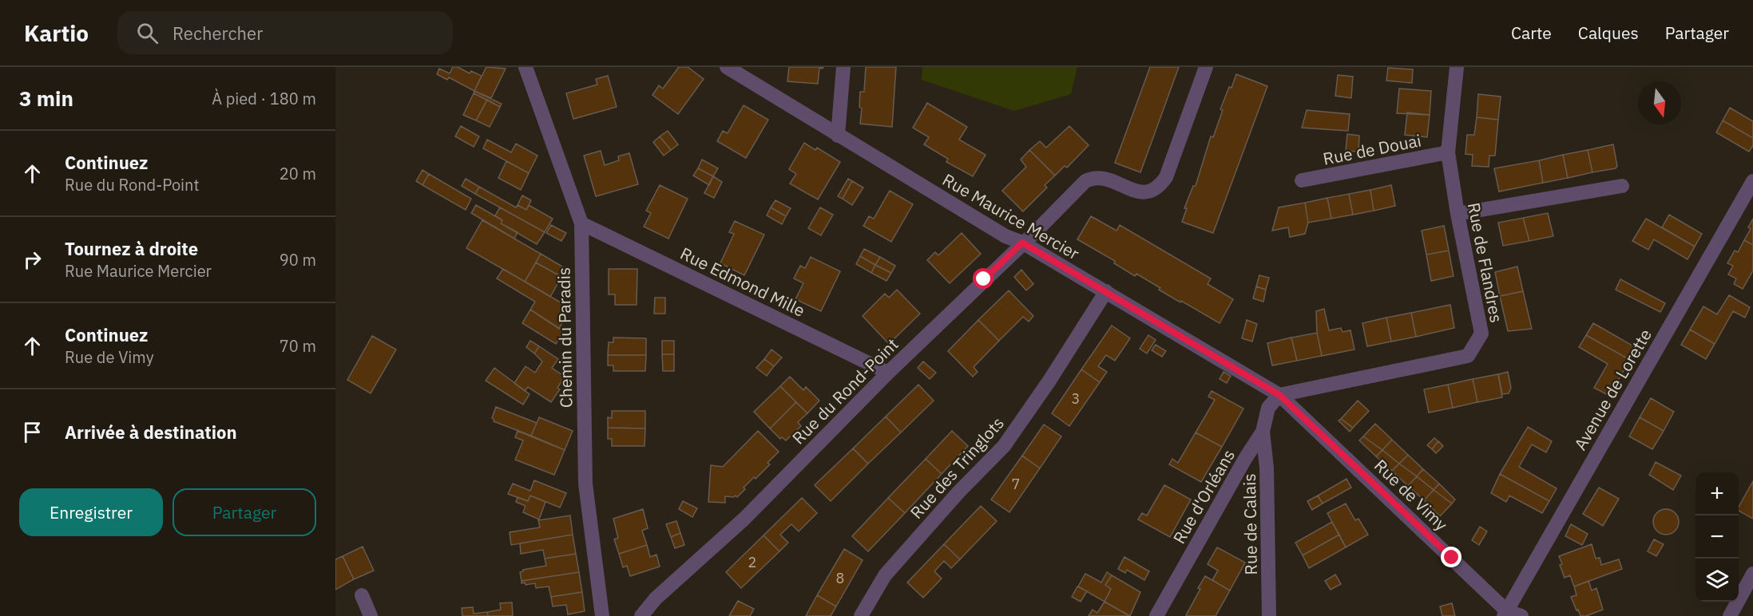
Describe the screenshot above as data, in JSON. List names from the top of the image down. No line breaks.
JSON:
{"streets":{"street":["Rue de Douai","Rue Maurice Mercier","Rue de Flandres","Rue Edmond Mille","Chemin du Paradis","Avenue de Lorette","Rue du Rond-Point","Rue des Tringlots","Rue de Vimy","Rue d'Orléans","Rue de Calais"]},"crossings":[["Rue de Douai","Rue de Flandres"],["Rue Maurice Mercier","Rue de Flandres"],["Rue Maurice Mercier","Rue du Rond-Point"],["Rue Maurice Mercier","Rue des Tringlots"],["Rue Maurice Mercier","Rue de Vimy"],["Rue Maurice Mercier","Rue d'Orléans"],["Rue de Flandres","Rue de Vimy"],["Rue de Flandres","Rue d'Orléans"],["Rue Edmond Mille","Chemin du Paradis"],["Rue Edmond Mille","Rue du Rond-Point"],["Avenue de Lorette","Rue de Vimy"],["Rue de Vimy","Rue d'Orléans"],["Rue d'Orléans","Rue de Calais"]],"house_numbers":["3","7","2","8"],"north":"bottom","page":{"header":"Kartio","search":"Rechercher","nav":["Carte","Calques","Partager"],"heading":["3 min","À pied · 180 m"],"list":[["Continuez","Rue du Rond-Point","20 m"],["Tournez à droite","Rue Maurice Mercier","90 m"],["Continuez","Rue de Vimy","70 m"],"Arrivée à destination"],"map_buttons":["+","−"],"buttons":["Enregistrer","Partager"]}}
